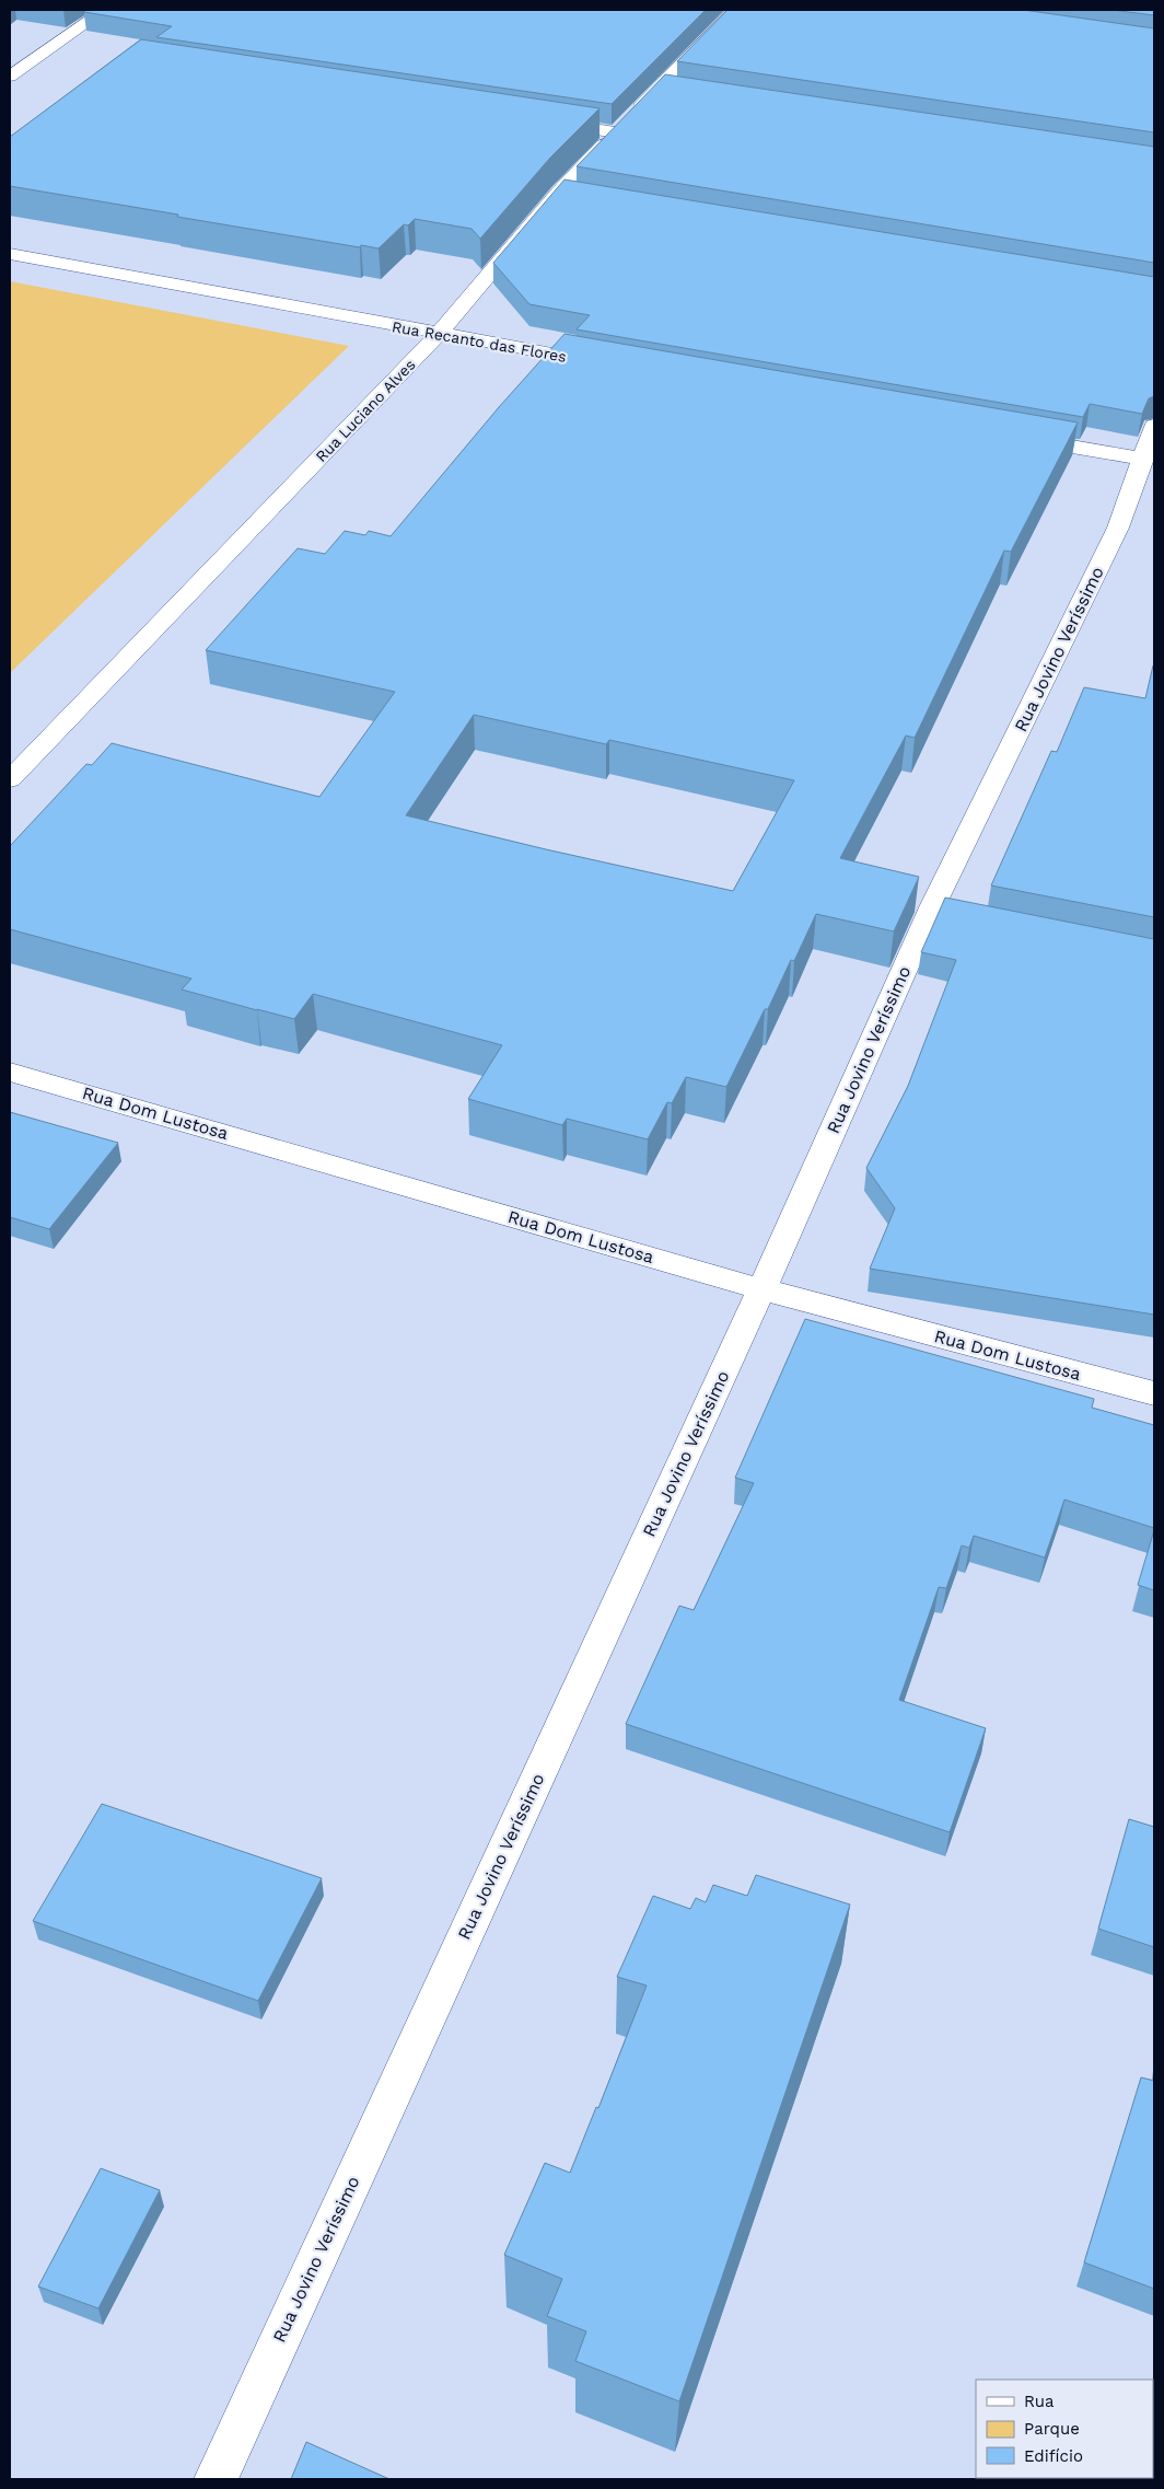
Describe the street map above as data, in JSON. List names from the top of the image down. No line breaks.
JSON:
{"streets":{"street":["Rua Recanto das Flores","Rua Luciano Alves","Rua Jovino Veríssimo","Rua Dom Lustosa"]},"crossings":[["Rua Recanto das Flores","Rua Luciano Alves"],["Rua Jovino Veríssimo","Rua Dom Lustosa"]],"legend":["Rua","Parque","Edifício"]}
